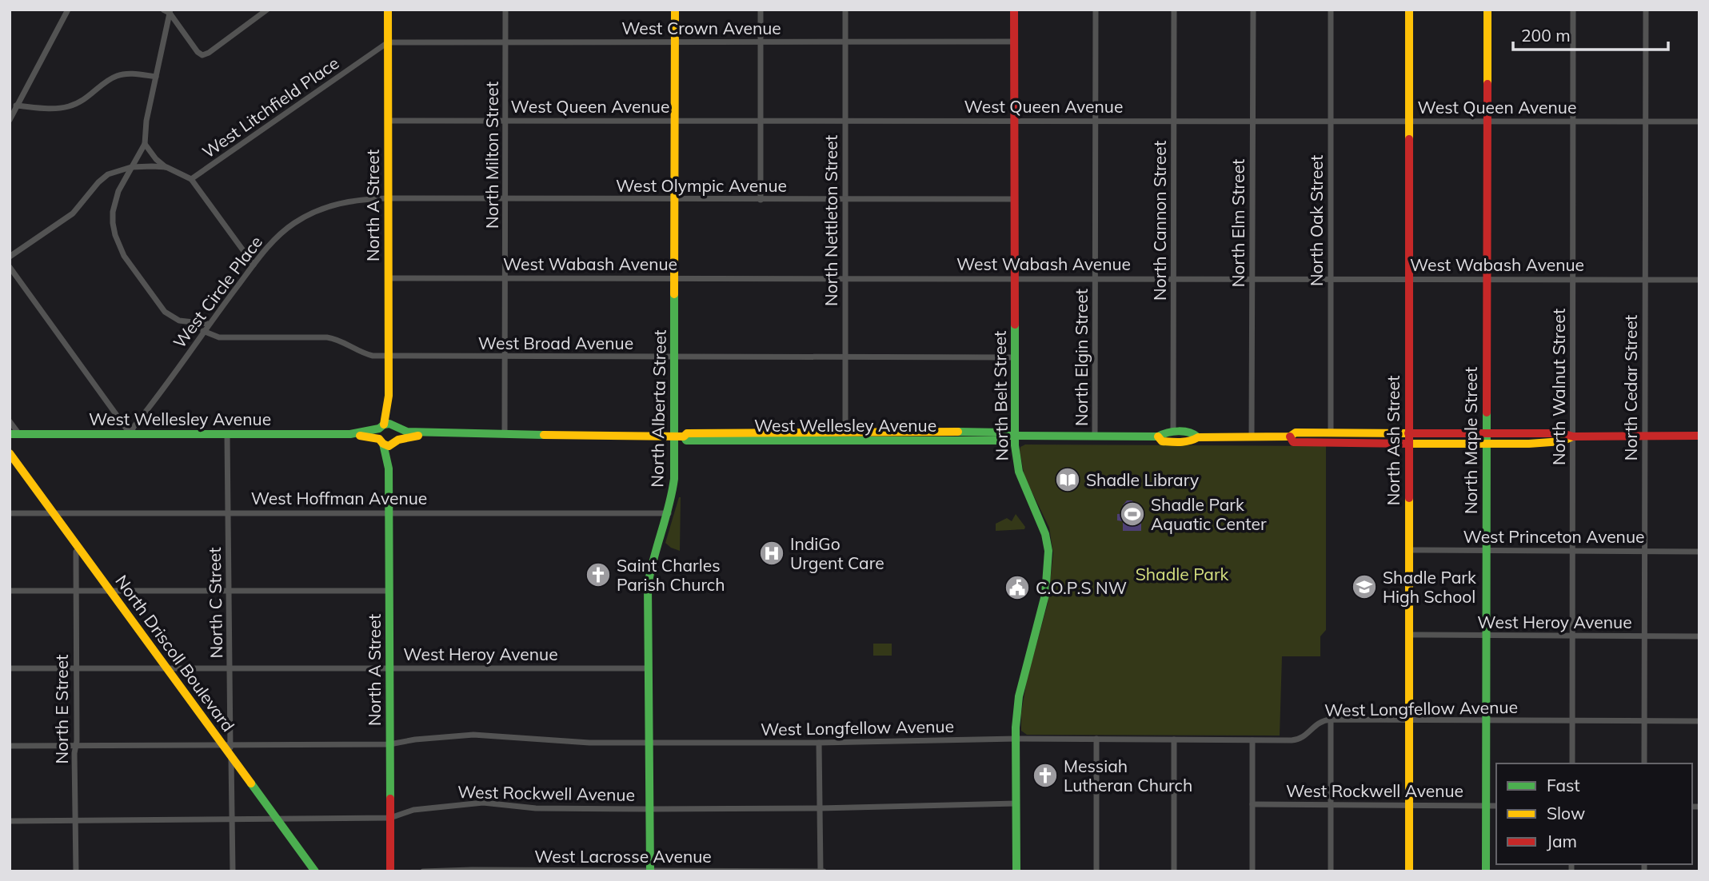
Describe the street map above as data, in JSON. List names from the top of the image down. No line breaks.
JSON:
{"streets":{"main road":["North A Street","North Belt Street","North Alberta Street","West Wellesley Avenue","North Ash Street","North Maple Street","North Driscoll Boulevard"],"street":["West Crown Avenue","West Queen Avenue","West Litchfield Place","North Milton Street","West Olympic Avenue","North Nettleton Street","North Cannon Street","North Oak Street","North Elm Street","West Wabash Avenue","West Circle Place","West Broad Avenue","North Elgin Street","North Walnut Street","North Cedar Street","West Hoffman Avenue","West Princeton Avenue","North C Street","West Heroy Avenue","West Longfellow Avenue","North E Street","West Rockwell Avenue","West Lacrosse Avenue"]},"crossings":[["West Crown Avenue","West Litchfield Place"],["West Crown Avenue","North Milton Street"],["West Crown Avenue","North A Street"],["West Crown Avenue","North Nettleton Street"],["West Crown Avenue","North Belt Street"],["West Crown Avenue","North Alberta Street"],["West Queen Avenue","North Milton Street"],["West Queen Avenue","North A Street"],["West Queen Avenue","North Nettleton Street"],["West Queen Avenue","North Cannon Street"],["West Queen Avenue","North Oak Street"],["West Queen Avenue","North Elm Street"],["West Queen Avenue","North Elgin Street"],["West Queen Avenue","North Walnut Street"],["West Queen Avenue","North Cedar Street"],["West Queen Avenue","North Belt Street"],["West Queen Avenue","North Alberta Street"],["West Queen Avenue","North Ash Street"],["West Queen Avenue","North Maple Street"],["West Litchfield Place","North A Street"],["West Litchfield Place","West Circle Place"],["North Milton Street","West Olympic Avenue"],["North Milton Street","West Wabash Avenue"],["North Milton Street","West Broad Avenue"],["North Milton Street","West Wellesley Avenue"],["West Olympic Avenue","North A Street"],["West Olympic Avenue","North Nettleton Street"],["West Olympic Avenue","West Circle Place"],["West Olympic Avenue","North Belt Street"],["West Olympic Avenue","North Alberta Street"],["North A Street","West Wabash Avenue"],["North A Street","West Circle Place"],["North A Street","West Broad Avenue"],["North A Street","West Wellesley Avenue"],["North A Street","West Hoffman Avenue"],["North A Street","West Heroy Avenue"],["North A Street","West Longfellow Avenue"],["North A Street","West Rockwell Avenue"],["North Nettleton Street","West Wabash Avenue"],["North Nettleton Street","West Broad Avenue"],["North Nettleton Street","West Wellesley Avenue"],["North Cannon Street","West Wabash Avenue"],["North Cannon Street","West Wellesley Avenue"],["North Oak Street","West Wabash Avenue"],["North Oak Street","West Wellesley Avenue"],["North Elm Street","West Wabash Avenue"],["North Elm Street","West Wellesley Avenue"],["West Wabash Avenue","North Elgin Street"],["West Wabash Avenue","North Walnut Street"],["West Wabash Avenue","North Cedar Street"],["West Wabash Avenue","North Belt Street"],["West Wabash Avenue","North Alberta Street"],["West Wabash Avenue","North Ash Street"],["West Wabash Avenue","North Maple Street"],["West Circle Place","West Broad Avenue"],["West Circle Place","West Wellesley Avenue"],["West Broad Avenue","North Belt Street"],["West Broad Avenue","North Alberta Street"],["North Elgin Street","West Wellesley Avenue"],["North Walnut Street","West Wellesley Avenue"],["North Walnut Street","West Princeton Avenue"],["North Walnut Street","West Heroy Avenue"],["North Walnut Street","West Longfellow Avenue"],["North Cedar Street","West Wellesley Avenue"],["North Cedar Street","West Princeton Avenue"],["North Cedar Street","West Heroy Avenue"],["North Cedar Street","West Longfellow Avenue"],["North Belt Street","West Wellesley Avenue"],["North Belt Street","West Longfellow Avenue"],["North Belt Street","West Rockwell Avenue"],["North Alberta Street","West Wellesley Avenue"],["North Alberta Street","West Hoffman Avenue"],["North Alberta Street","West Heroy Avenue"],["North Alberta Street","West Longfellow Avenue"],["North Alberta Street","West Rockwell Avenue"],["North Alberta Street","West Lacrosse Avenue"],["West Wellesley Avenue","North Ash Street"],["West Wellesley Avenue","North Maple Street"],["West Wellesley Avenue","North C Street"],["North Ash Street","West Princeton Avenue"],["North Ash Street","West Heroy Avenue"],["North Ash Street","West Longfellow Avenue"],["North Ash Street","West Rockwell Avenue"],["North Maple Street","West Princeton Avenue"],["North Maple Street","West Heroy Avenue"],["North Maple Street","West Longfellow Avenue"],["North Maple Street","West Rockwell Avenue"],["West Hoffman Avenue","North C Street"],["West Hoffman Avenue","North Driscoll Boulevard"],["North C Street","West Heroy Avenue"],["North C Street","North Driscoll Boulevard"],["North C Street","West Longfellow Avenue"],["West Heroy Avenue","North Driscoll Boulevard"],["West Heroy Avenue","North E Street"],["North Driscoll Boulevard","West Longfellow Avenue"],["North Driscoll Boulevard","North E Street"],["North Driscoll Boulevard","West Rockwell Avenue"],["West Longfellow Avenue","North E Street"],["North E Street","West Rockwell Avenue"]],"parks":["Shadle Park"],"places":{"library":["Shadle Library"],"sports":["Shadle Park Aquatic Center"],"hospital":["IndiGo Urgent Care"],"church":["Saint Charles Parish Church","Messiah Lutheran Church"],"school or university":["Shadle Park High School"],"public building":["C.O.P.S NW"]},"legend":["Fast","Slow","Jam"],"scale_bar":"200 m"}
